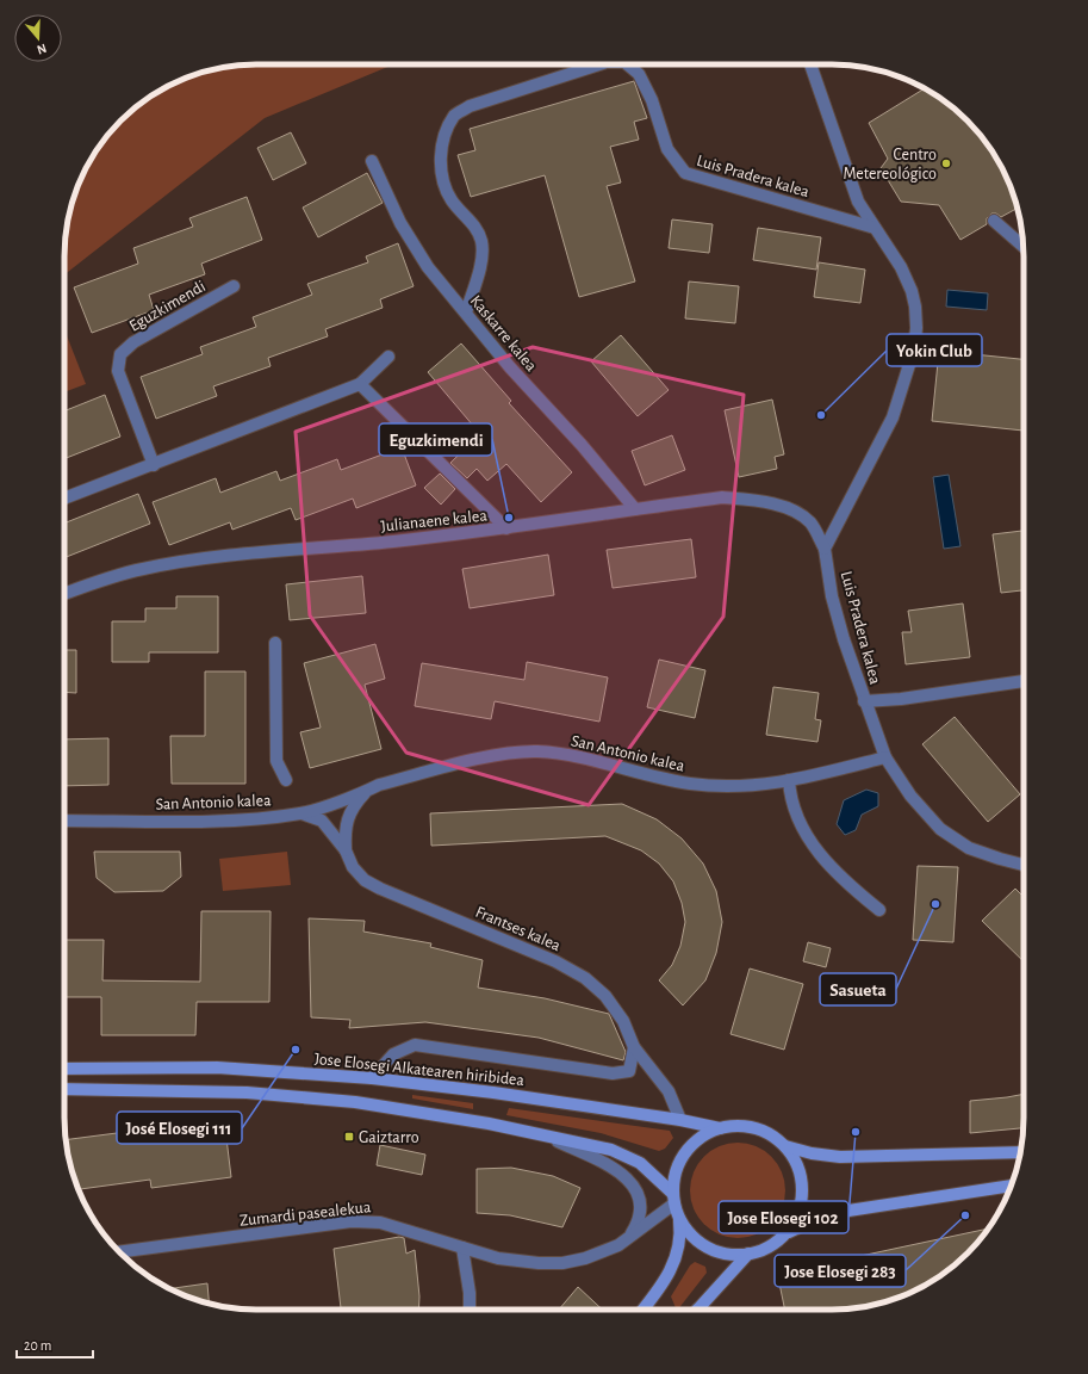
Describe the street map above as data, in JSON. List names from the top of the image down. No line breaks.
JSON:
{"streets":{"main road":["Jose Elosegi Alkatearen hiribidea"],"street":["Luis Pradera kalea","Eguzkimendi","Kaskarre kalea","Julianaene kalea","San Antonio kalea","Frantses kalea","Zumardi pasealekua"]},"crossings":[["Luis Pradera kalea","Kaskarre kalea"],["Luis Pradera kalea","Julianaene kalea"],["Luis Pradera kalea","San Antonio kalea"],["Kaskarre kalea","Julianaene kalea"],["San Antonio kalea","Frantses kalea"],["Frantses kalea","Jose Elosegi Alkatearen hiribidea"],["Jose Elosegi Alkatearen hiribidea","Zumardi pasealekua"]],"places":{"other":["Centro Metereológico","Yokin Club","Eguzkimendi","Sasueta","José Elosegi 111","Jose Elosegi 102","Jose Elosegi 283"],"transit":["Gaiztarro"]},"scale_bar":"20 m","north":"bottom"}
